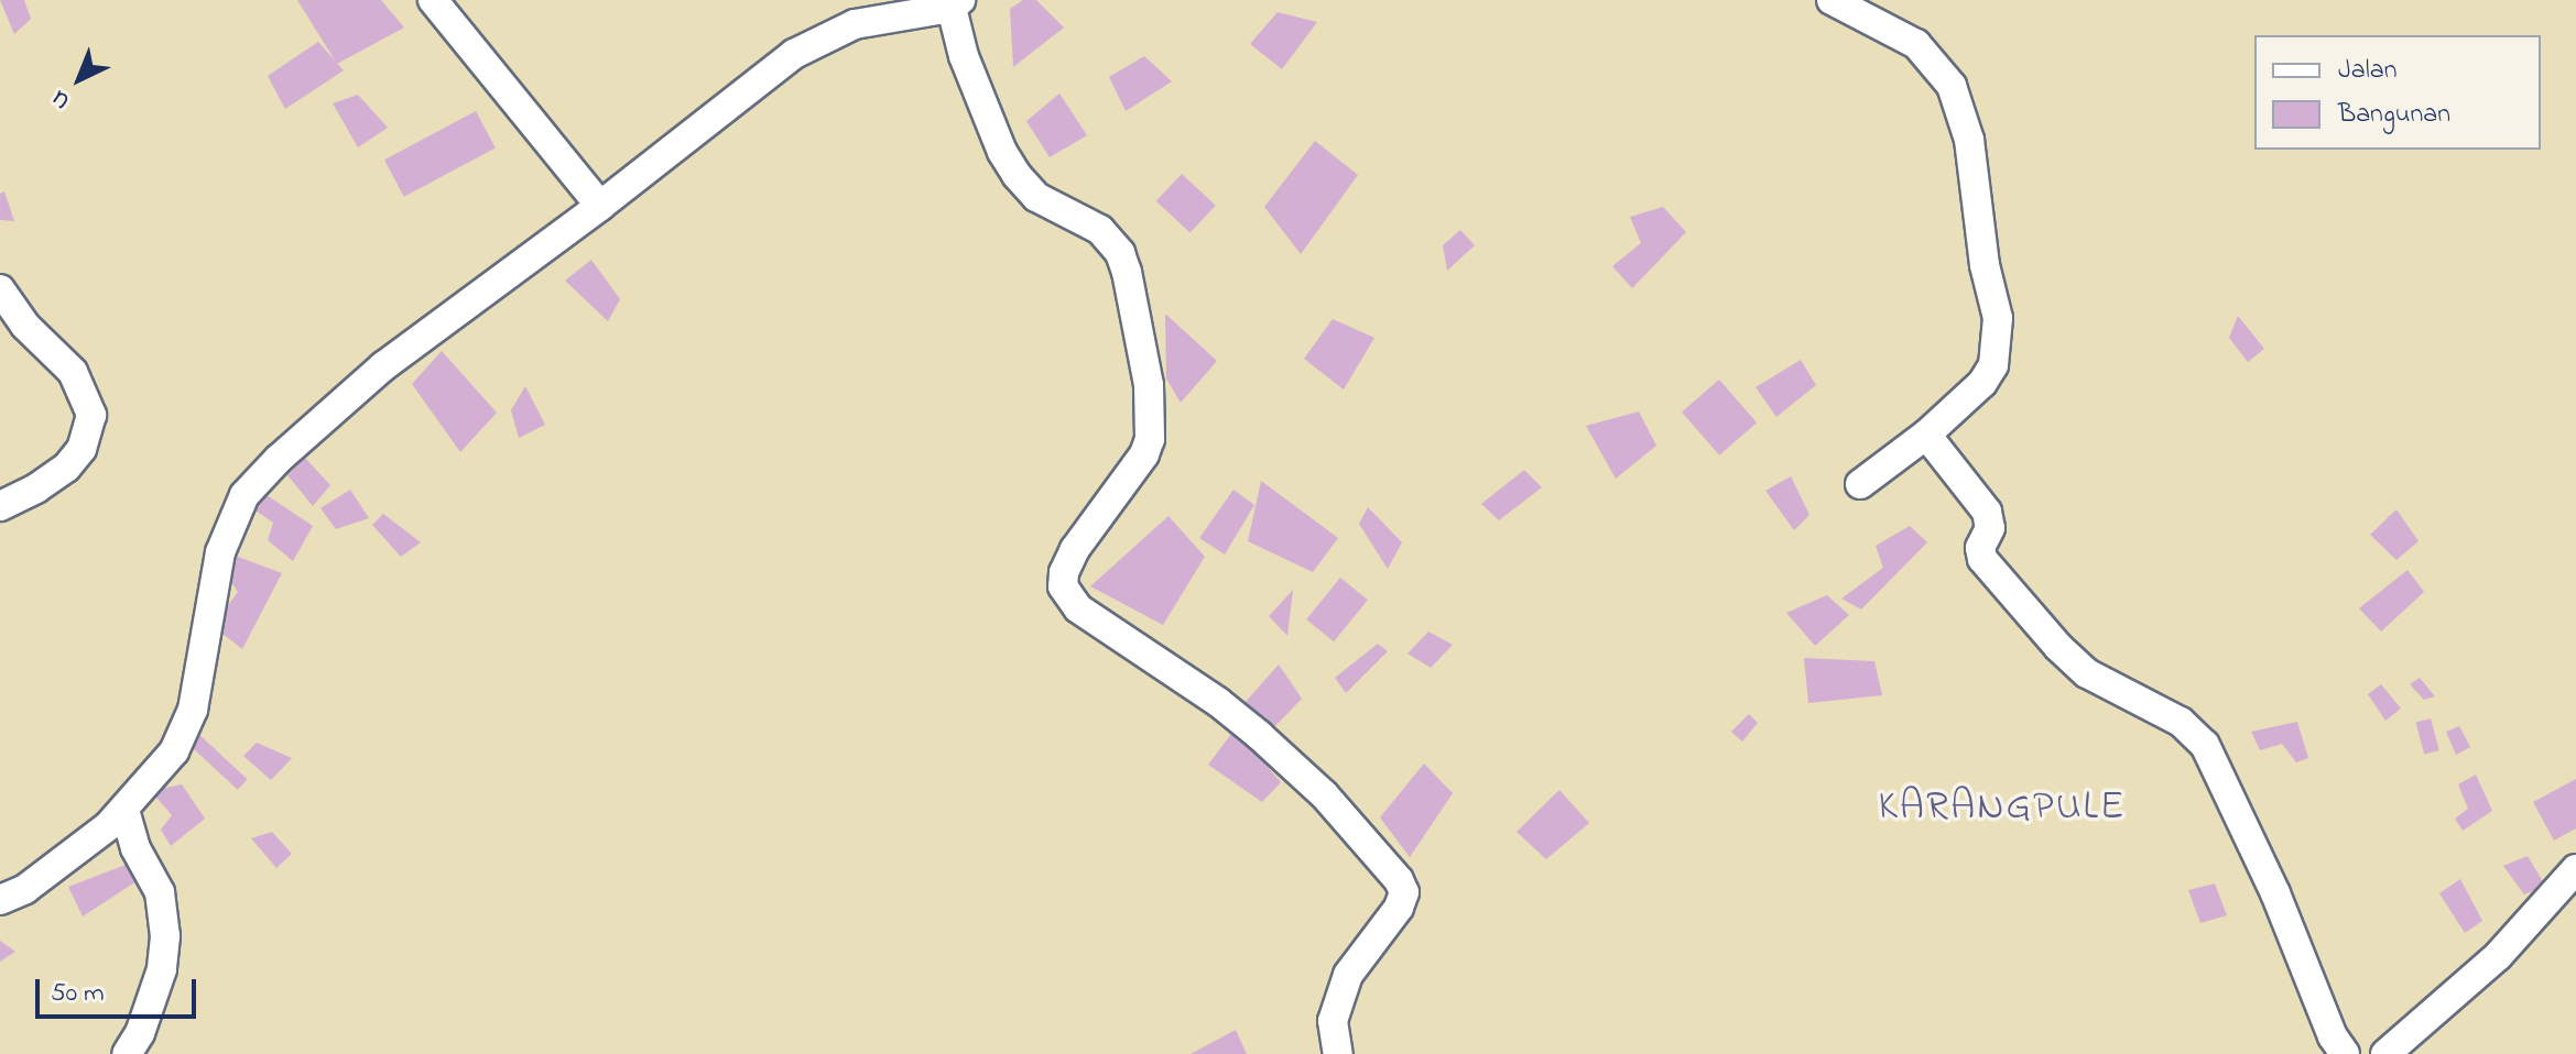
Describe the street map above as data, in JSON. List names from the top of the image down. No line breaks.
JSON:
{"districts":["KARANGPULE"],"legend":["Jalan","Bangunan"],"scale_bar":"50 m","north":"bottom left"}
